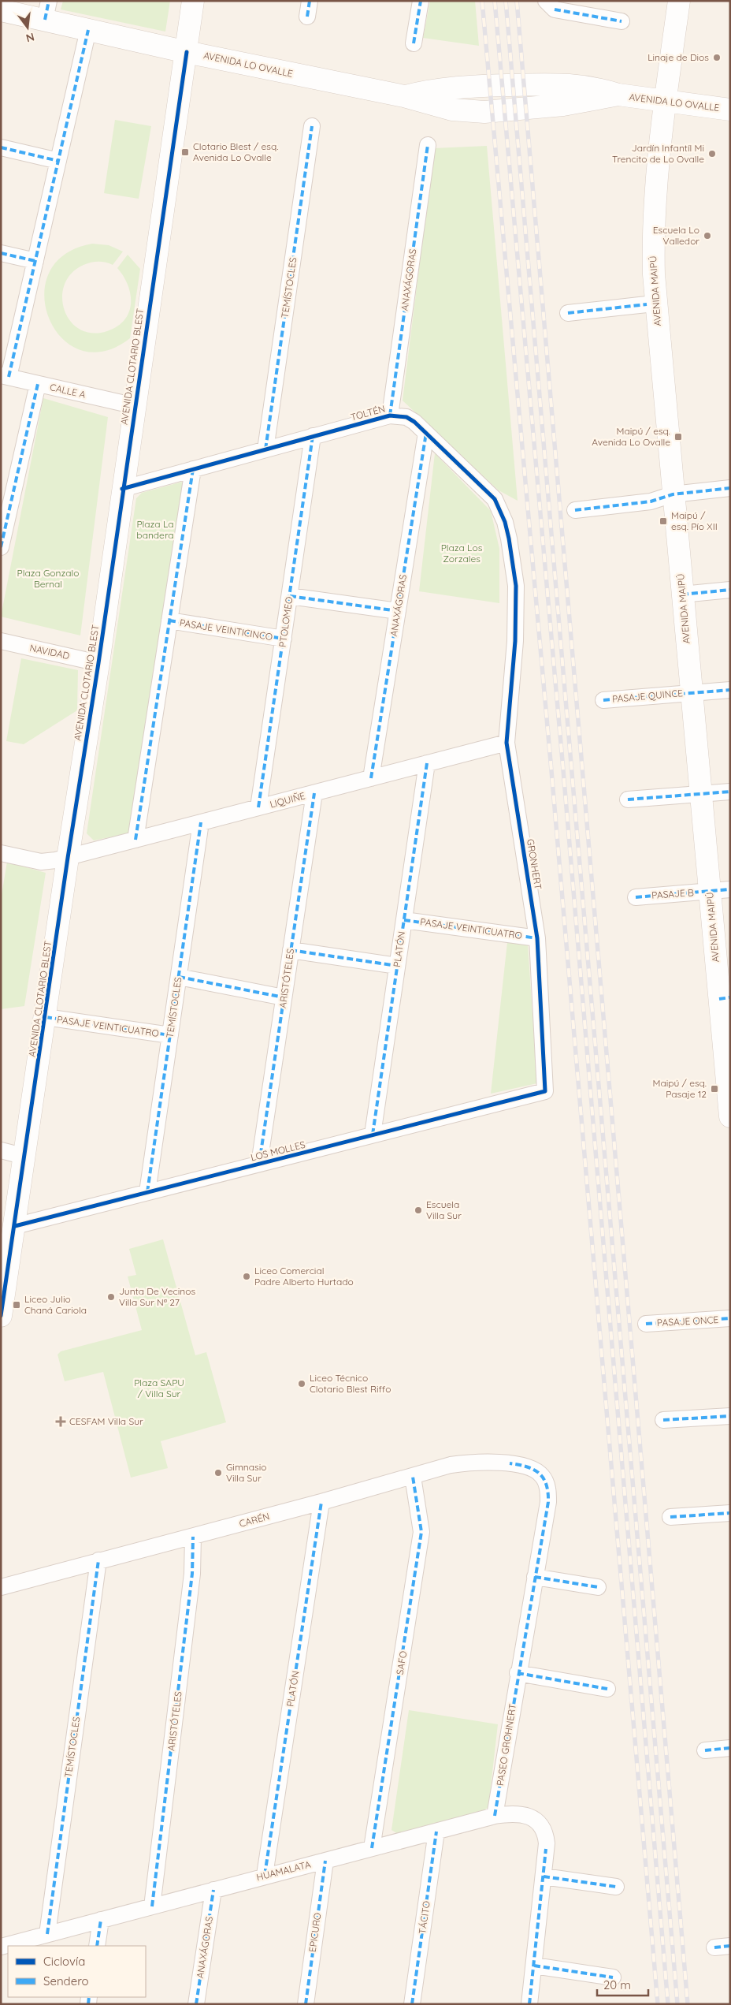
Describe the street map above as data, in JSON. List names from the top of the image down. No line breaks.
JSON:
{"streets":{"main road":["AVENIDA LO OVALLE","AVENIDA MAIPÚ","AVENIDA CLOTARIO BLEST"],"street":["ANAXÁGORAS","TEMÍSTOCLES","CALLE A","TOLTÉN","PTOLOMEO","PASAJE VEINTICINCO","NAVIDAD","PASAJE QUINCE","LIQUIÑE","GRONHERT","PASAJE B","PASAJE VEINTICUATRO","PLATÓN","ARISTÓTELES","LOS MOLLES","PASAJE ONCE","CARÉN","SAFO","PASEO GROHNERT","HUAMALATA","TÁCITO","EPICURO"]},"crossings":[["AVENIDA LO OVALLE","AVENIDA MAIPÚ"],["AVENIDA LO OVALLE","AVENIDA CLOTARIO BLEST"],["ANAXÁGORAS","TOLTÉN"],["ANAXÁGORAS","LIQUIÑE"],["ANAXÁGORAS","HUAMALATA"],["TEMÍSTOCLES","TOLTÉN"],["TEMÍSTOCLES","LIQUIÑE"],["TEMÍSTOCLES","PASAJE VEINTICUATRO"],["TEMÍSTOCLES","LOS MOLLES"],["TEMÍSTOCLES","CARÉN"],["TEMÍSTOCLES","HUAMALATA"],["AVENIDA MAIPÚ","PASAJE QUINCE"],["AVENIDA MAIPÚ","PASAJE B"],["AVENIDA CLOTARIO BLEST","CALLE A"],["AVENIDA CLOTARIO BLEST","TOLTÉN"],["AVENIDA CLOTARIO BLEST","NAVIDAD"],["AVENIDA CLOTARIO BLEST","LIQUIÑE"],["AVENIDA CLOTARIO BLEST","PASAJE VEINTICUATRO"],["AVENIDA CLOTARIO BLEST","LOS MOLLES"],["TOLTÉN","PTOLOMEO"],["TOLTÉN","GRONHERT"],["PTOLOMEO","PASAJE VEINTICINCO"],["PTOLOMEO","LIQUIÑE"],["LIQUIÑE","GRONHERT"],["LIQUIÑE","PLATÓN"],["LIQUIÑE","ARISTÓTELES"],["GRONHERT","PASAJE VEINTICUATRO"],["GRONHERT","LOS MOLLES"],["PASAJE VEINTICUATRO","PLATÓN"],["PLATÓN","LOS MOLLES"],["PLATÓN","CARÉN"],["PLATÓN","HUAMALATA"],["ARISTÓTELES","LOS MOLLES"],["ARISTÓTELES","CARÉN"],["ARISTÓTELES","HUAMALATA"],["CARÉN","SAFO"],["CARÉN","PASEO GROHNERT"],["SAFO","HUAMALATA"],["PASEO GROHNERT","HUAMALATA"],["HUAMALATA","TÁCITO"],["HUAMALATA","EPICURO"]],"parks":["Plaza La bandera","Plaza Los Zorzales","Plaza Gonzalo Bernal","Plaza SAPU / Villa Sur"],"places":{"other":["Linaje de Dios","Jardín Infantíl Mi Trencito de Lo Ovalle","Escuela Lo Valledor","Escuela Villa Sur","Liceo Comercial Padre Alberto Hurtado","Junta De Vecinos Villa Sur Nª 27","Liceo Técnico Clotario Blest Riffo","Gimnasio Villa Sur"],"transit":["Clotario Blest / esq. Avenida Lo Ovalle","Maipú / esq. Avenida Lo Ovalle","Maipú / esq. Pío XII","Maipú / esq. Pasaje 12","Liceo Julio Chaná Cariola"],"health":["CESFAM Villa Sur"]},"legend":["Ciclovía","Sendero"],"scale_bar":"20 m","north":"bottom"}
